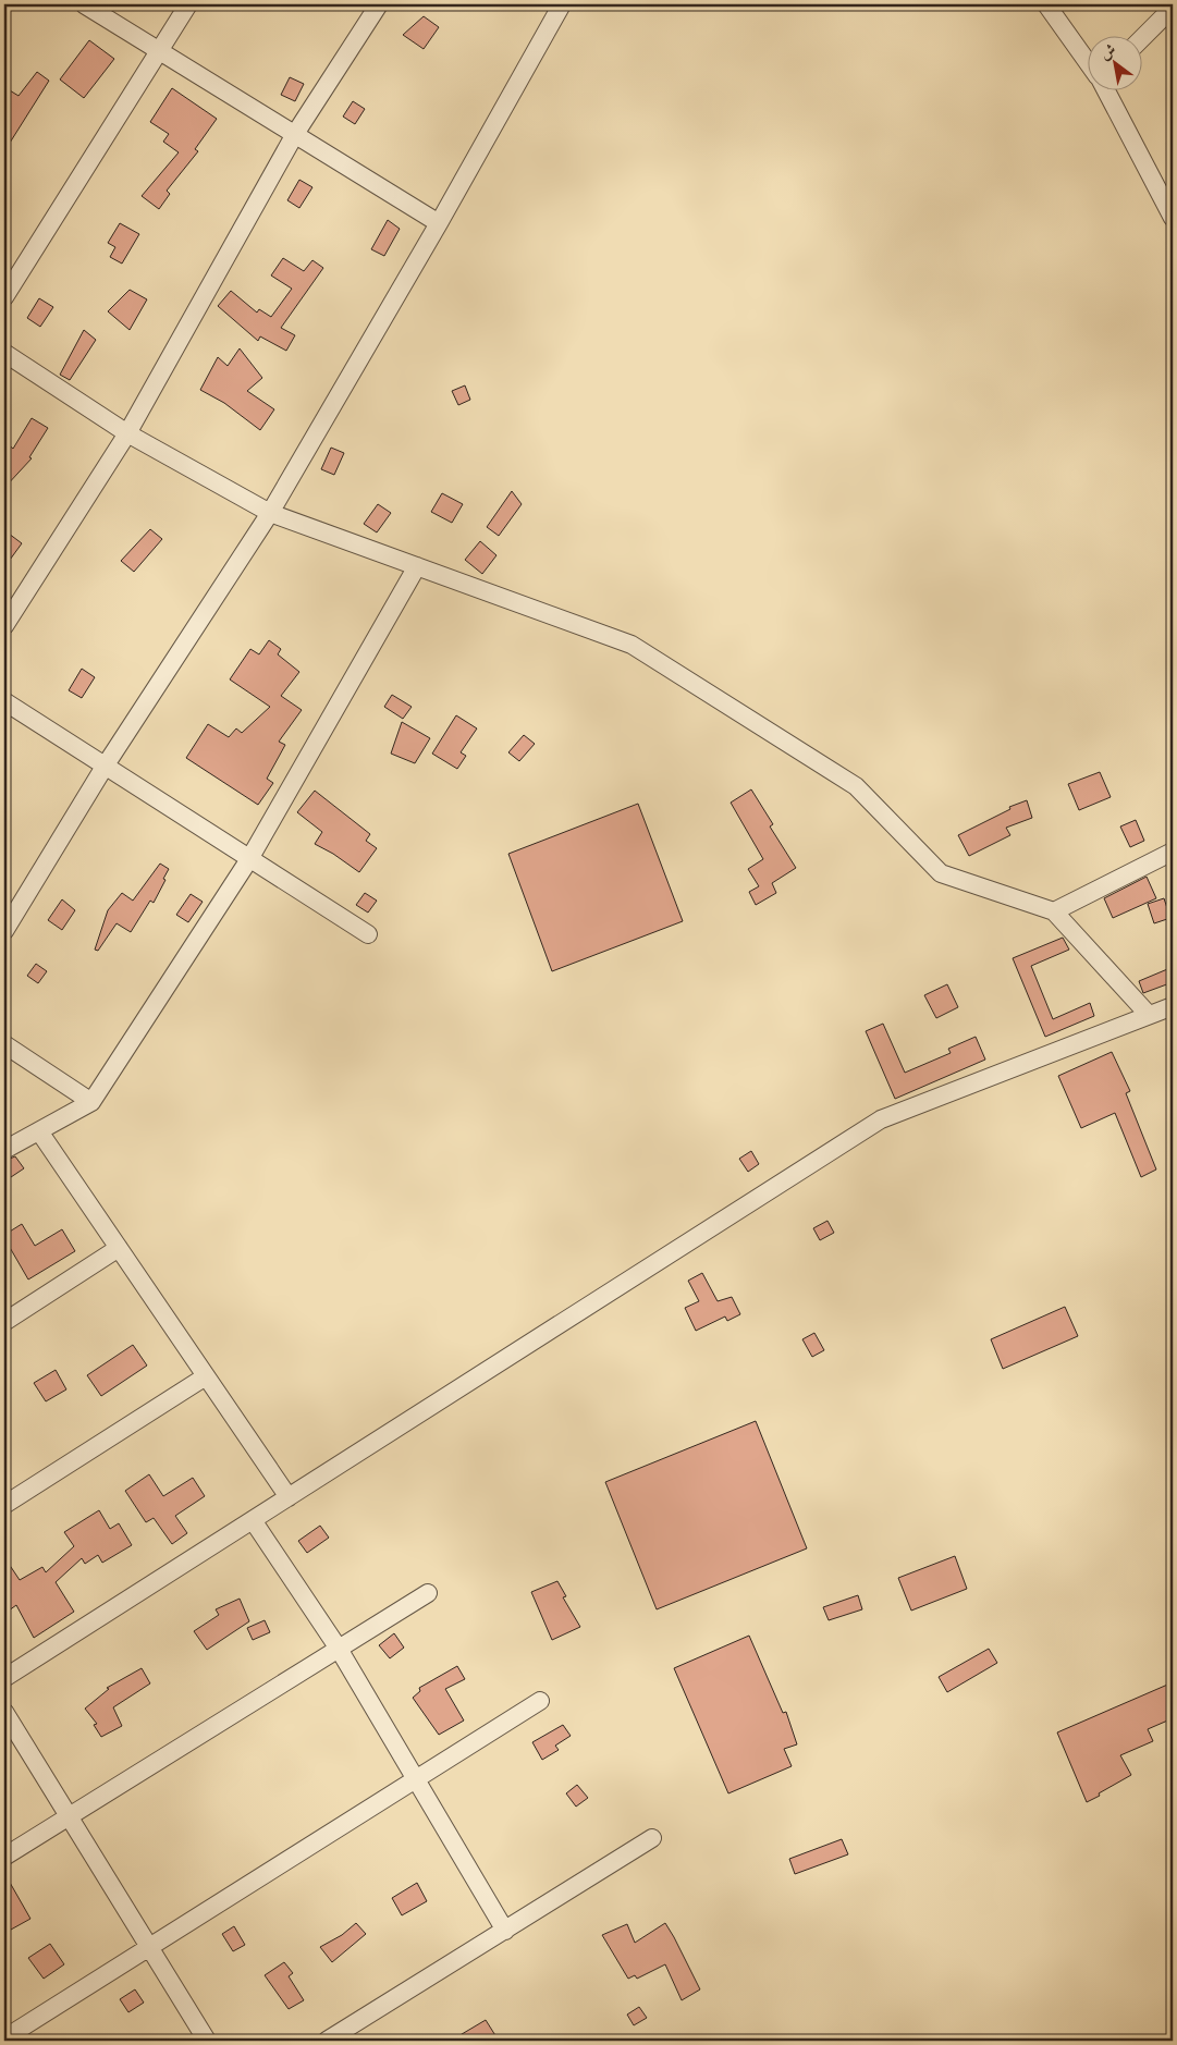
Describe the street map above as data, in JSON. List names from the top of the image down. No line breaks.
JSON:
{"north":"top left"}
